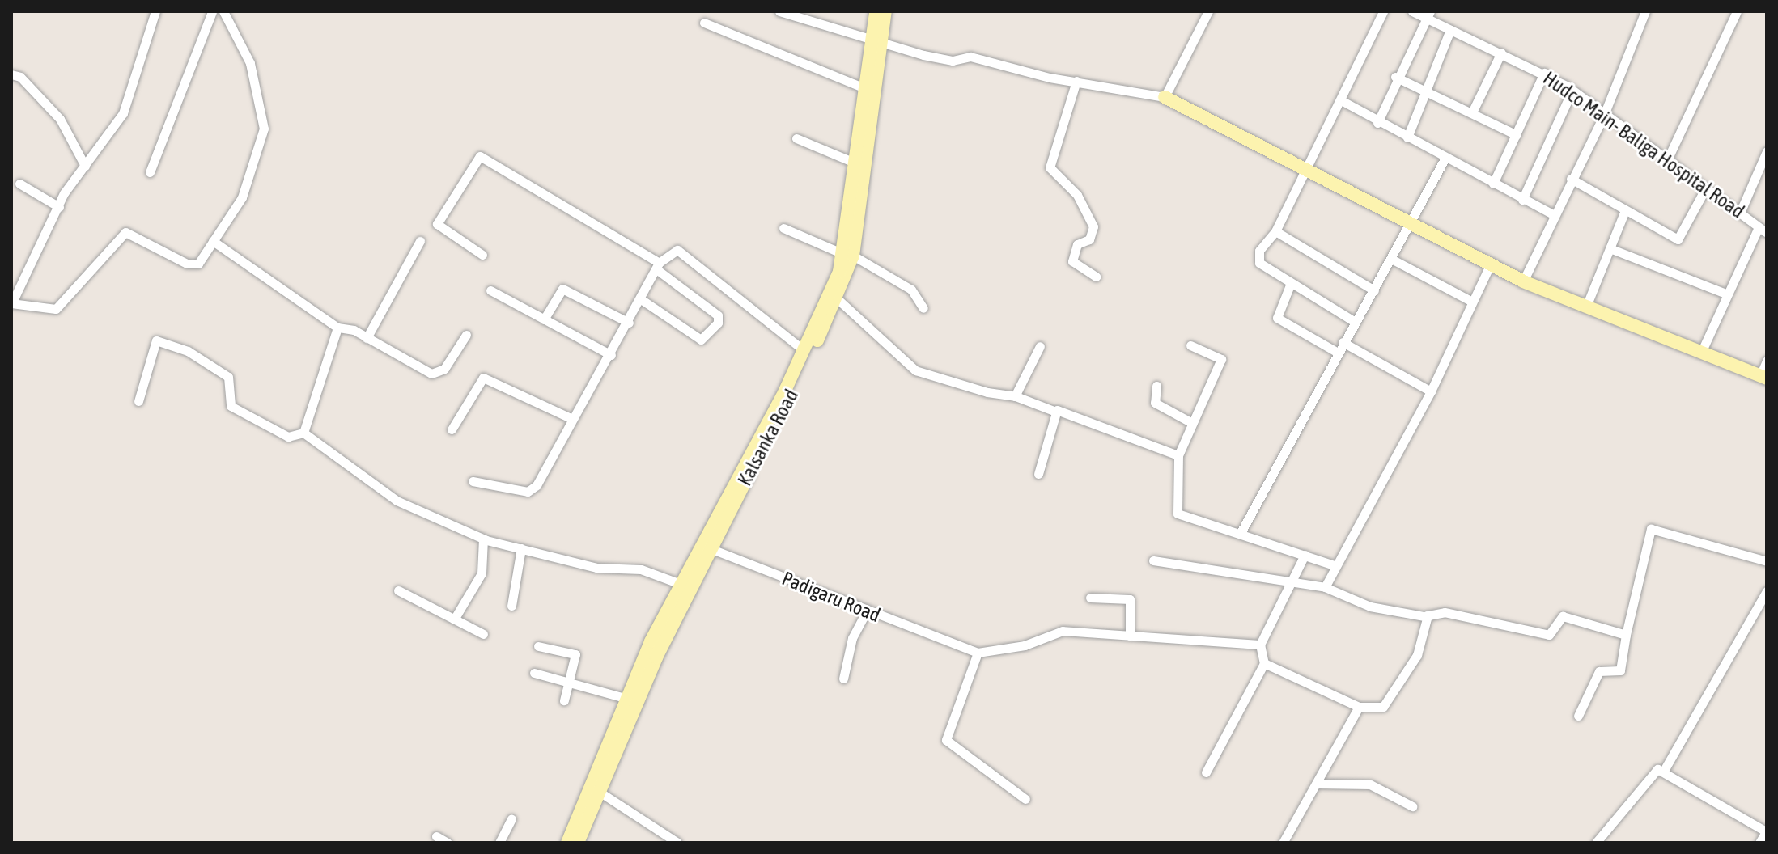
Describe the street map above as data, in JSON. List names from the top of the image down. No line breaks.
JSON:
{"streets":{"main road":["Kalsanka Road"],"street":["Hudco Main- Baliga Hospital Road","Padigaru Road"]},"crossings":[["Kalsanka Road","Padigaru Road"]]}
